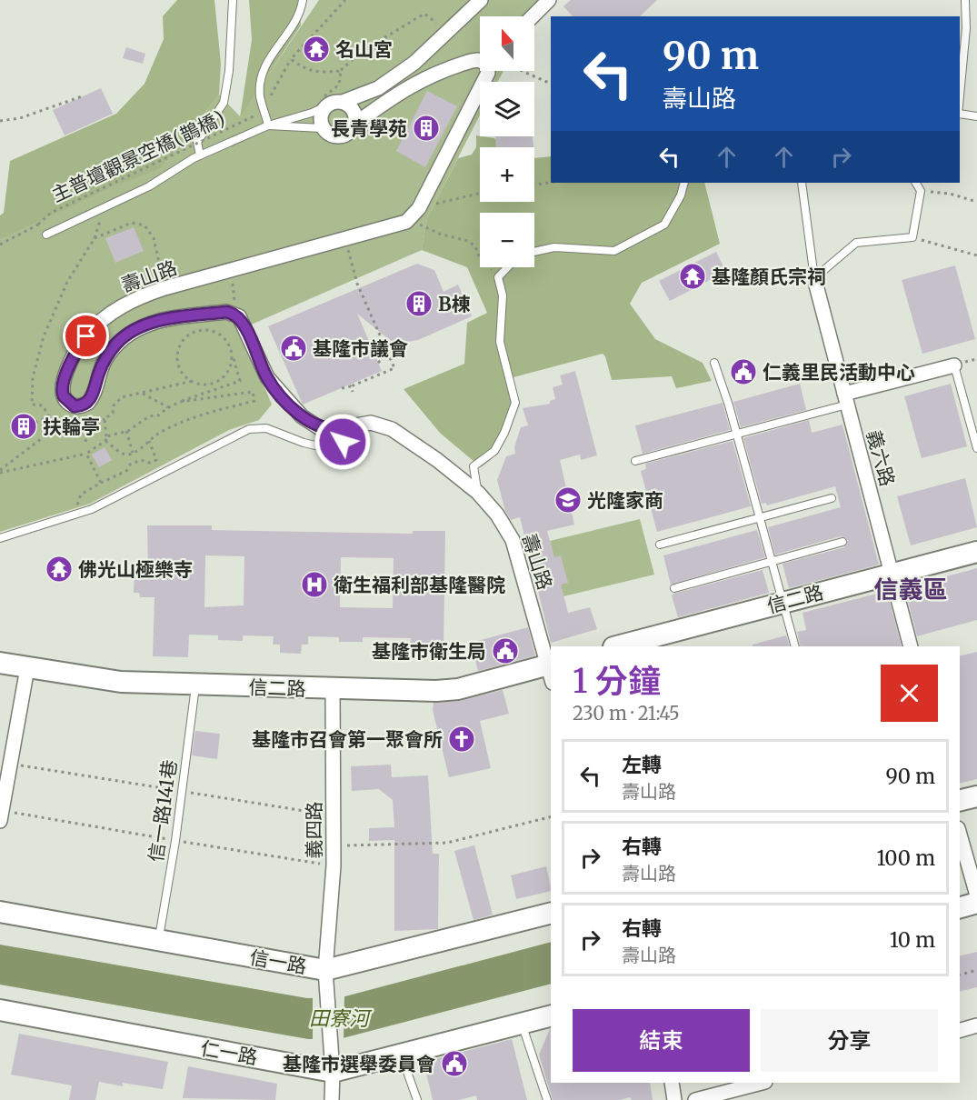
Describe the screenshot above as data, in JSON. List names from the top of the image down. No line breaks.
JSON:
{"streets":{"street":["壽山路","義六路","信二路","義四路","信一路","仁一路"],"lane":["信一路141巷"],"path":["主普壇觀景空橋(鵲橋)"]},"crossings":[["壽山路","信二路"],["義六路","信二路"],["信二路","信一路141巷"],["信二路","義四路"],["信一路141巷","信一路"],["義四路","信一路"],["義四路","仁一路"]],"districts":["信義區"],"water":["田寮河"],"places":{"temple":["名山宮","基隆顏氏宗祠","佛光山極樂寺"],"building":["長青學苑","B棟","扶輪亭"],"public building":["基隆市議會","仁義里民活動中心","基隆市衛生局","基隆市選舉委員會"],"school or university":["光隆家商"],"hospital":["衛生福利部基隆醫院"],"church":["基隆市召會第一聚會所"]},"north":"top","page":{"map_buttons":["+","−"],"turn":["90 m","壽山路"],"heading":["1 分鐘","230 m · 21:45"],"list":[{"name":"左轉","note":"壽山路","value":"90 m"},{"name":"右轉","note":"壽山路","value":"100 m"},{"name":"右轉","note":"壽山路","value":"10 m"}],"buttons":["結束","分享"]}}
